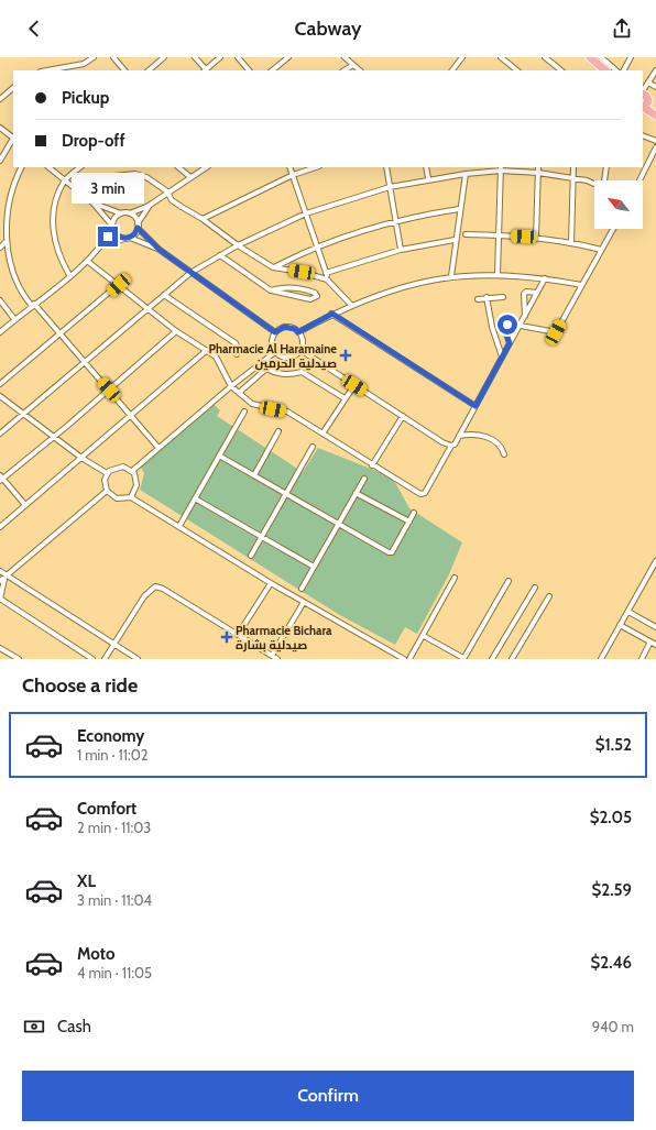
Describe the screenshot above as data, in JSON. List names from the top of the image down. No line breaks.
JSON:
{"places":{"health":["Pharmacie Al Haramaine صيدلية الحرمين","Pharmacie Bichara صيدلية بشارة"]},"north":"top left","page":{"header":"Cabway","banner":["Pickup","Drop-off"],"bubble":"3 min","heading":"Choose a ride","list":[{"name":"Economy","note":"1 min · 11:02","value":"$1.52"},{"name":"Comfort","note":"2 min · 11:03","value":"$2.05"},{"name":"XL","note":"3 min · 11:04","value":"$2.59"},{"name":"Moto","note":"4 min · 11:05","value":"$2.46"}],"pay":["Cash","940 m"],"buttons":"Confirm"}}
